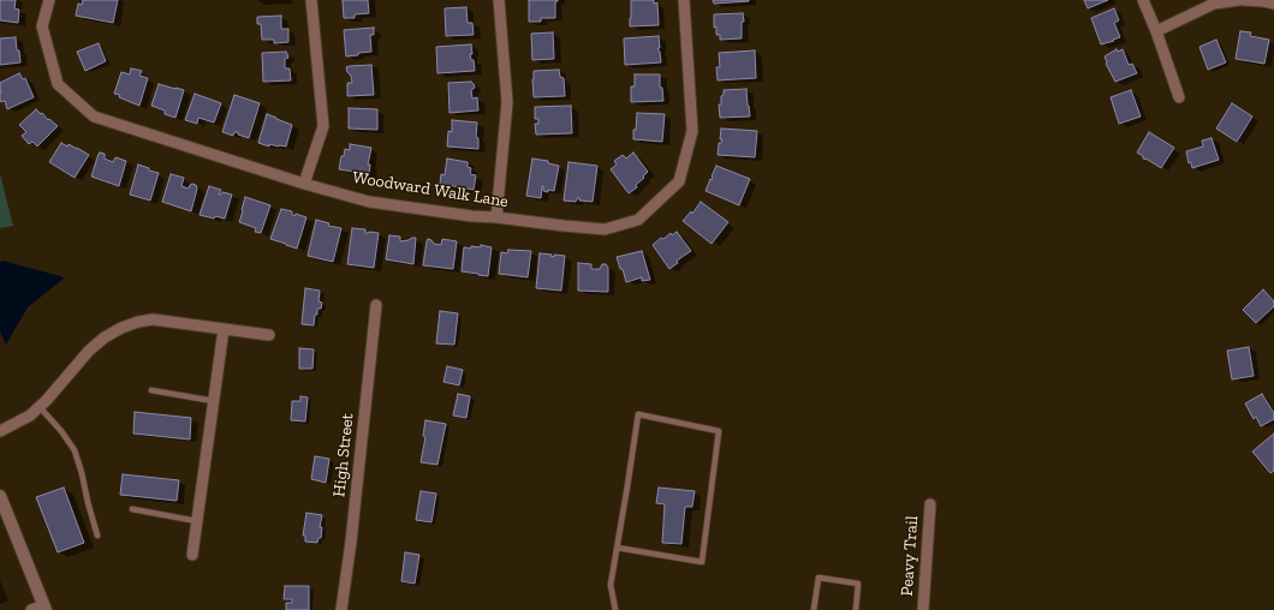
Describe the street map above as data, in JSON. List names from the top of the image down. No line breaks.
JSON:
{"streets":{"street":["Woodward Walk Lane","High Street","Peavy Trail"]}}
